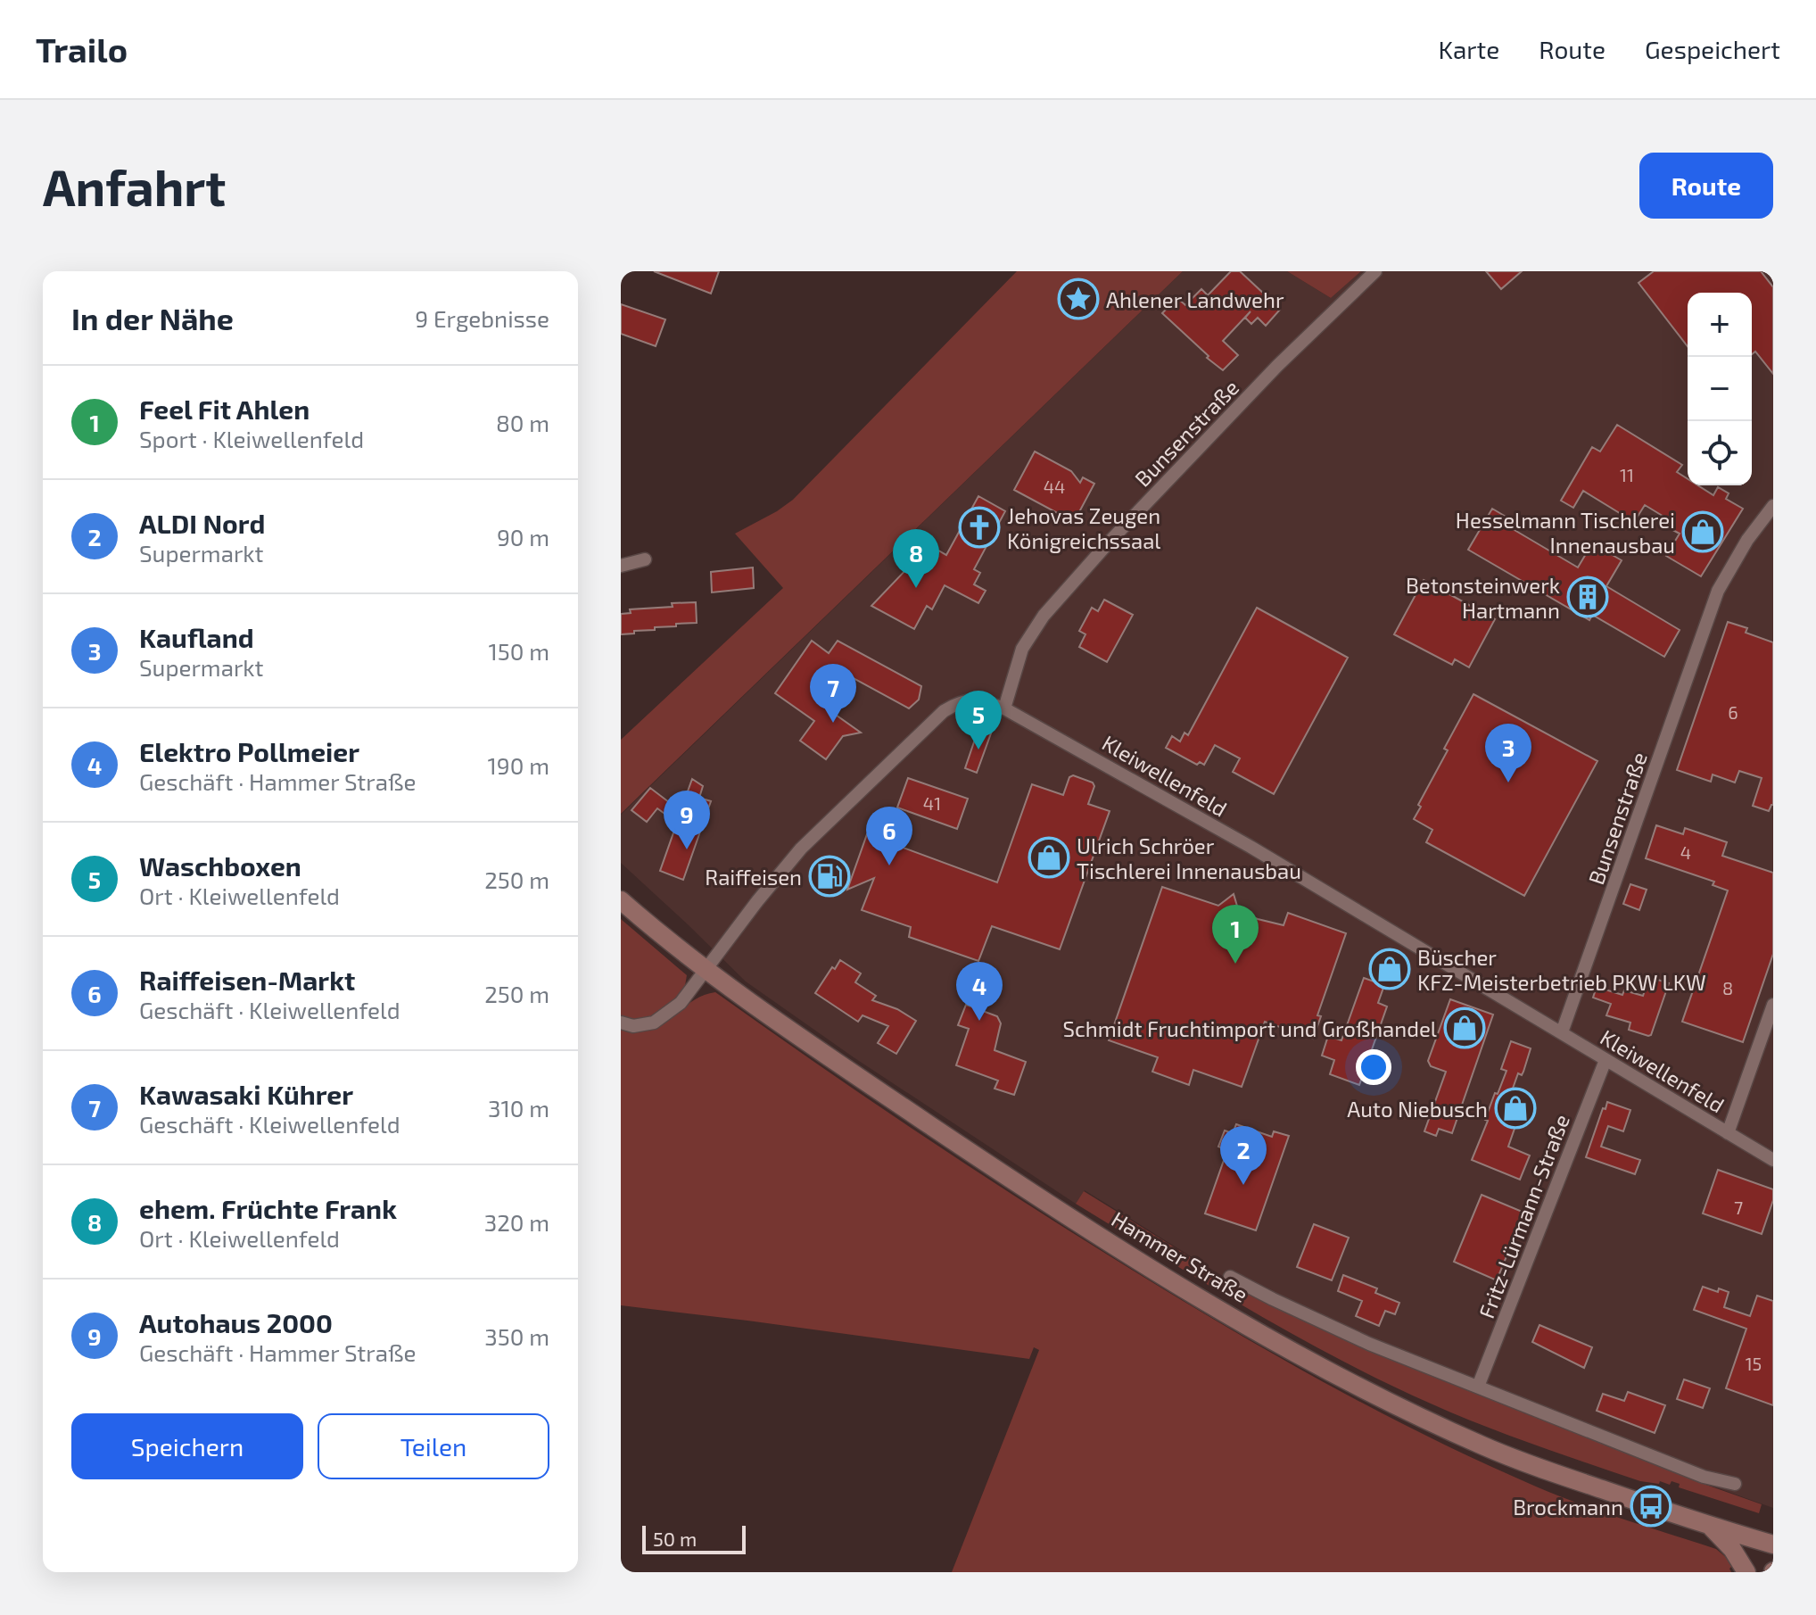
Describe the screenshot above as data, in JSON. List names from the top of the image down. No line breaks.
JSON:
{"streets":{"main road":["Hammer Straße"],"street":["Bunsenstraße","Kleiwellenfeld","Fritz-Lürmann-Straße"]},"crossings":[["Bunsenstraße","Kleiwellenfeld"],["Kleiwellenfeld","Fritz-Lürmann-Straße"],["Kleiwellenfeld","Hammer Straße"]],"places":{"place":["Ahlener Landwehr"],"church":["Jehovas Zeugen Königreichssaal"],"shop":["Hesselmann Tischlerei Innenausbau","Ulrich Schröer Tischlerei Innenausbau","Büscher KFZ-Meisterbetrieb PKW LKW","Schmidt Fruchtimport und Großhandel","Auto Niebusch"],"building":["Betonsteinwerk Hartmann"],"fuel station":["Raiffeisen"],"bus stop":["Brockmann"]},"house_numbers":["11","44","6","41","4","8","7","15"],"scale_bar":"50 m","page":{"header":"Trailo","nav":["Karte","Route","Gespeichert"],"buttons":["Route",["Speichern","Teilen"]],"title":"Anfahrt","heading":["In der Nähe","9 Ergebnisse"],"map_buttons":["+","−"],"list":[{"mark":"1","name":"Feel Fit Ahlen","note":"Sport · Kleiwellenfeld","value":"80 m"},{"mark":"2","name":"ALDI Nord","note":"Supermarkt","value":"90 m"},{"mark":"3","name":"Kaufland","note":"Supermarkt","value":"150 m"},{"mark":"4","name":"Elektro Pollmeier","note":"Geschäft · Hammer Straße","value":"190 m"},{"mark":"5","name":"Waschboxen","note":"Ort · Kleiwellenfeld","value":"250 m"},{"mark":"6","name":"Raiffeisen-Markt","note":"Geschäft · Kleiwellenfeld","value":"250 m"},{"mark":"7","name":"Kawasaki Kührer","note":"Geschäft · Kleiwellenfeld","value":"310 m"},{"mark":"8","name":"ehem. Früchte Frank","note":"Ort · Kleiwellenfeld","value":"320 m"},{"mark":"9","name":"Autohaus 2000","note":"Geschäft · Hammer Straße","value":"350 m"}],"pins":["8","7","5","3","9","6","1","4","2"],"scale":"50 m"}}
